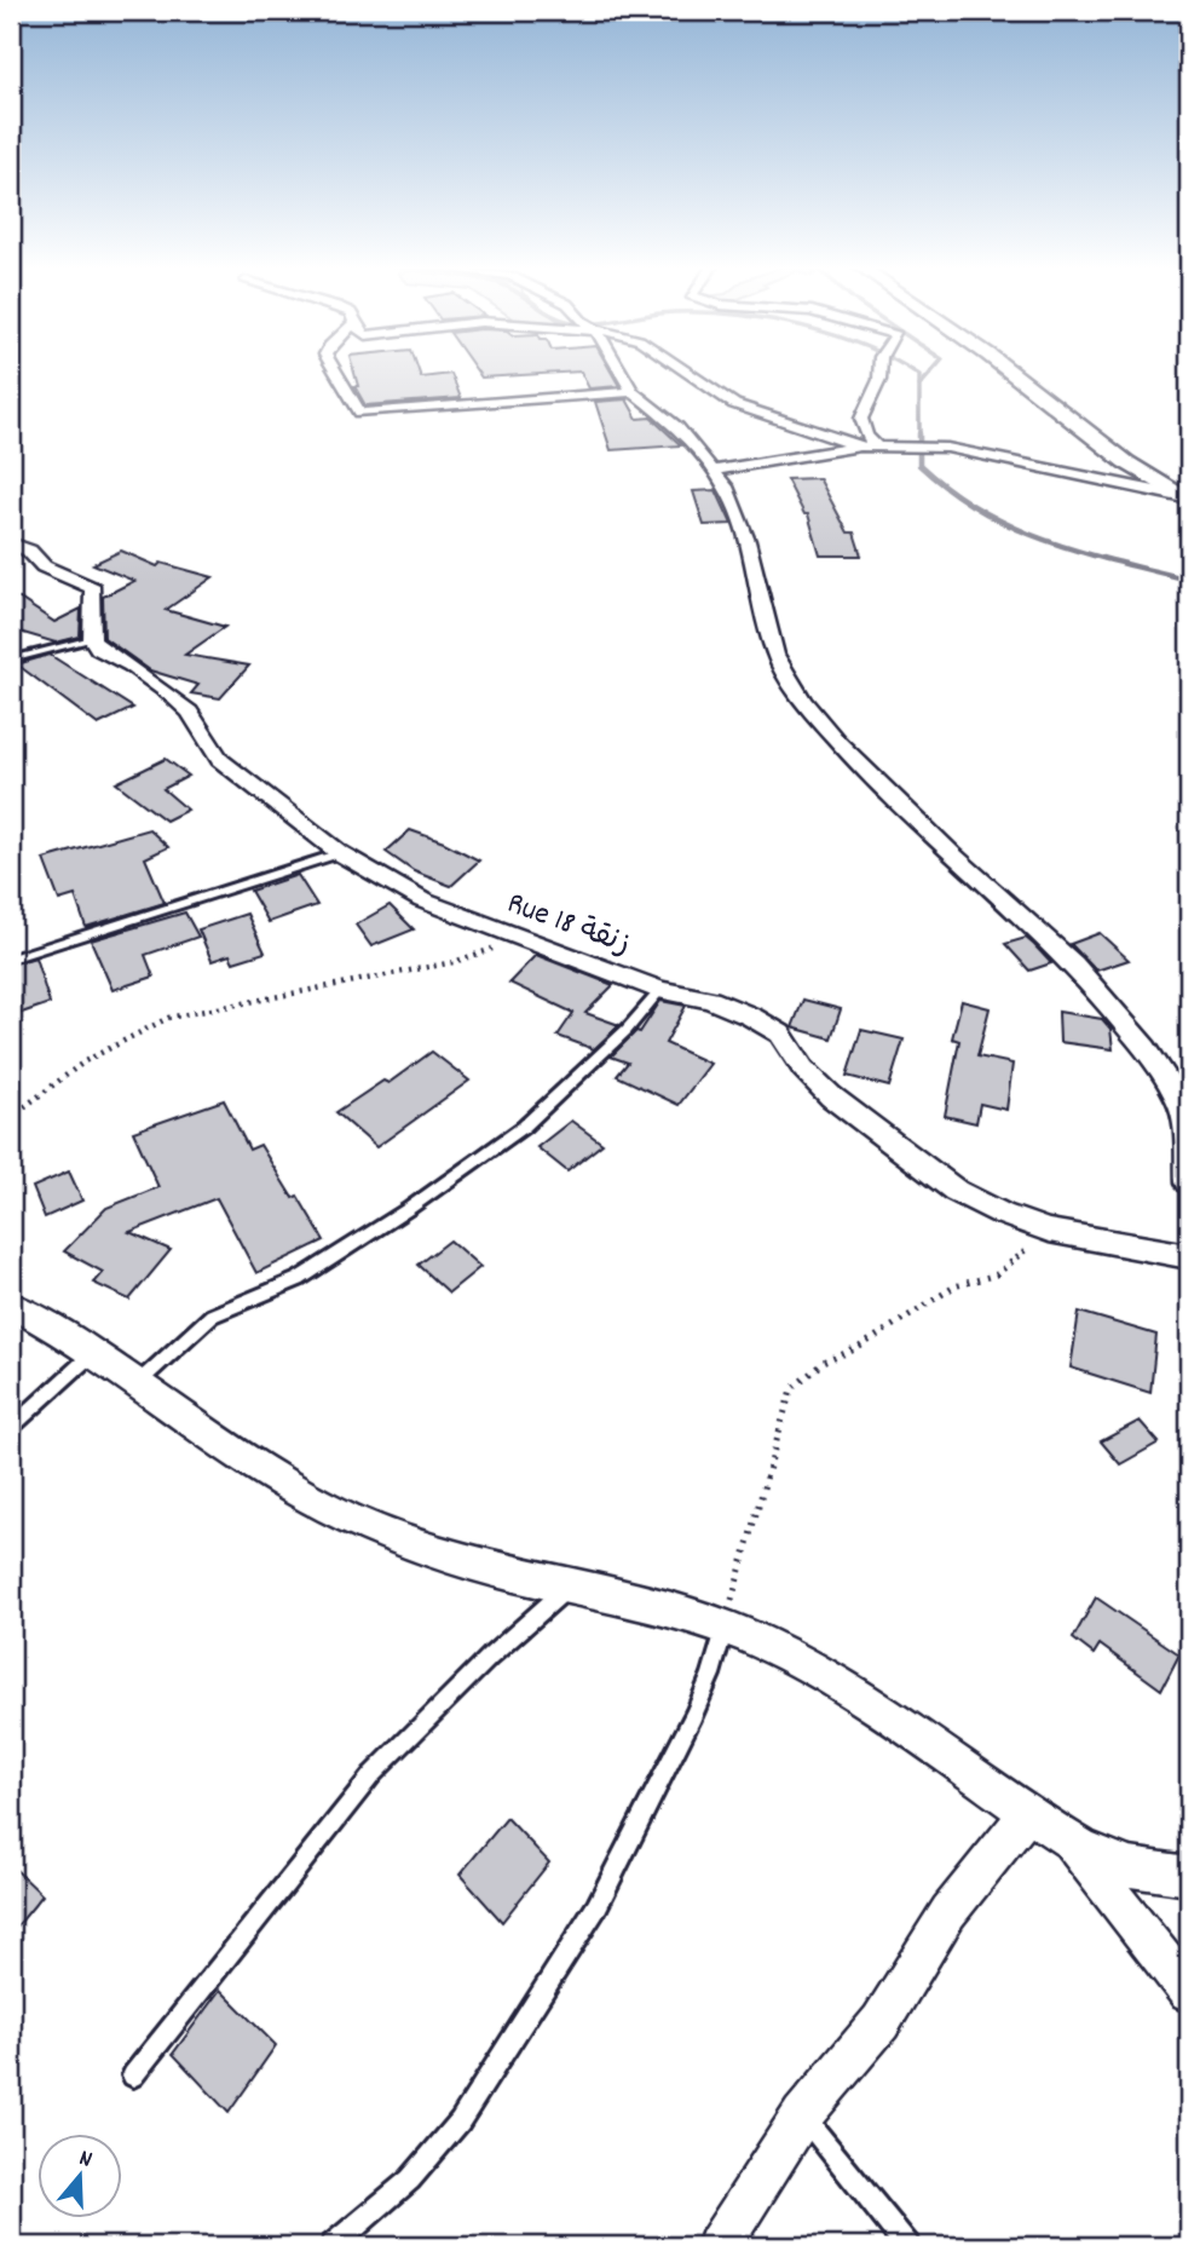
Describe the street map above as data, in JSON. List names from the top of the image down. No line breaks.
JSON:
{"streets":{"street":["Rue 18 زنقة"]},"north":"top"}
